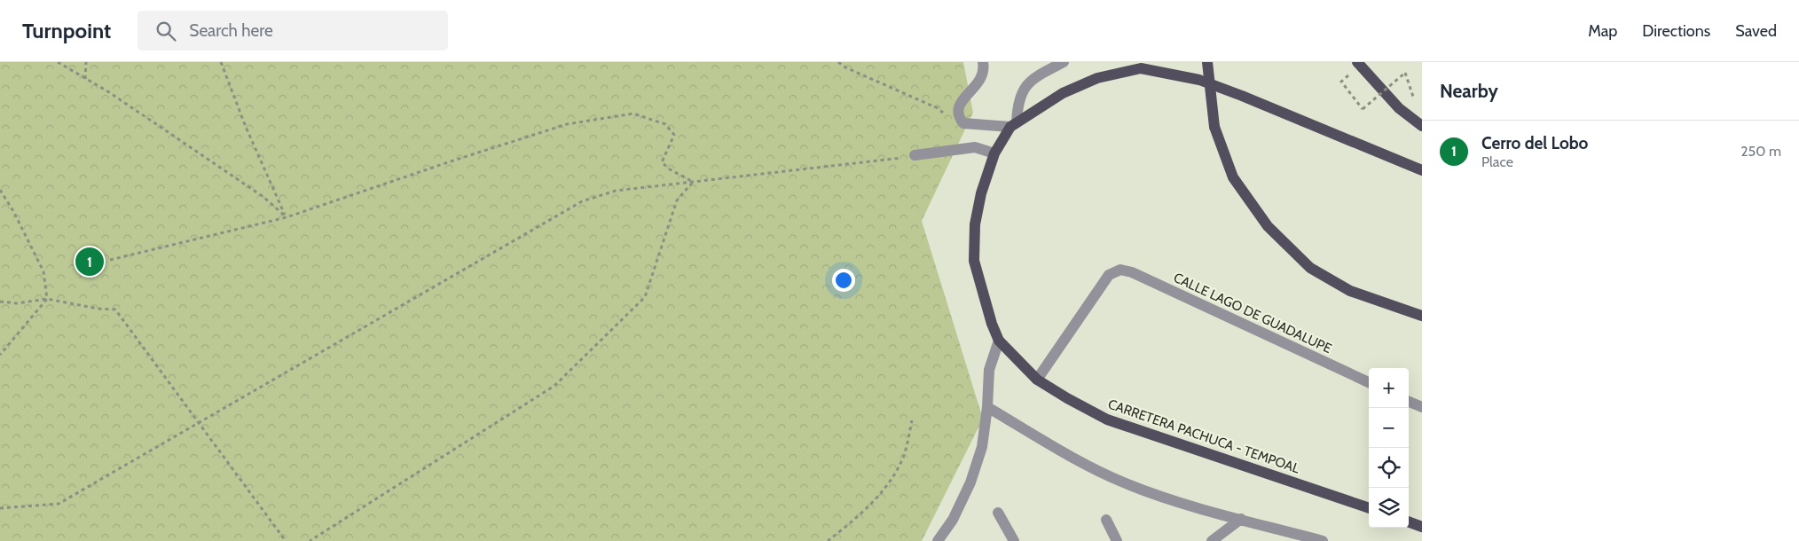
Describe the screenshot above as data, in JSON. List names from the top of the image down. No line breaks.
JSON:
{"streets":{"main road":["CARRETERA PACHUCA - TEMPOAL"],"street":["CALLE LAGO DE GUADALUPE"]},"crossings":[["CALLE LAGO DE GUADALUPE","CARRETERA PACHUCA - TEMPOAL"]],"page":{"header":"Turnpoint","search":"Search here","nav":["Map","Directions","Saved"],"heading":"Nearby","list":[{"mark":"1","name":"Cerro del Lobo","note":"Place","value":"250 m"}],"pins":"1","map_buttons":["+","−"]}}
